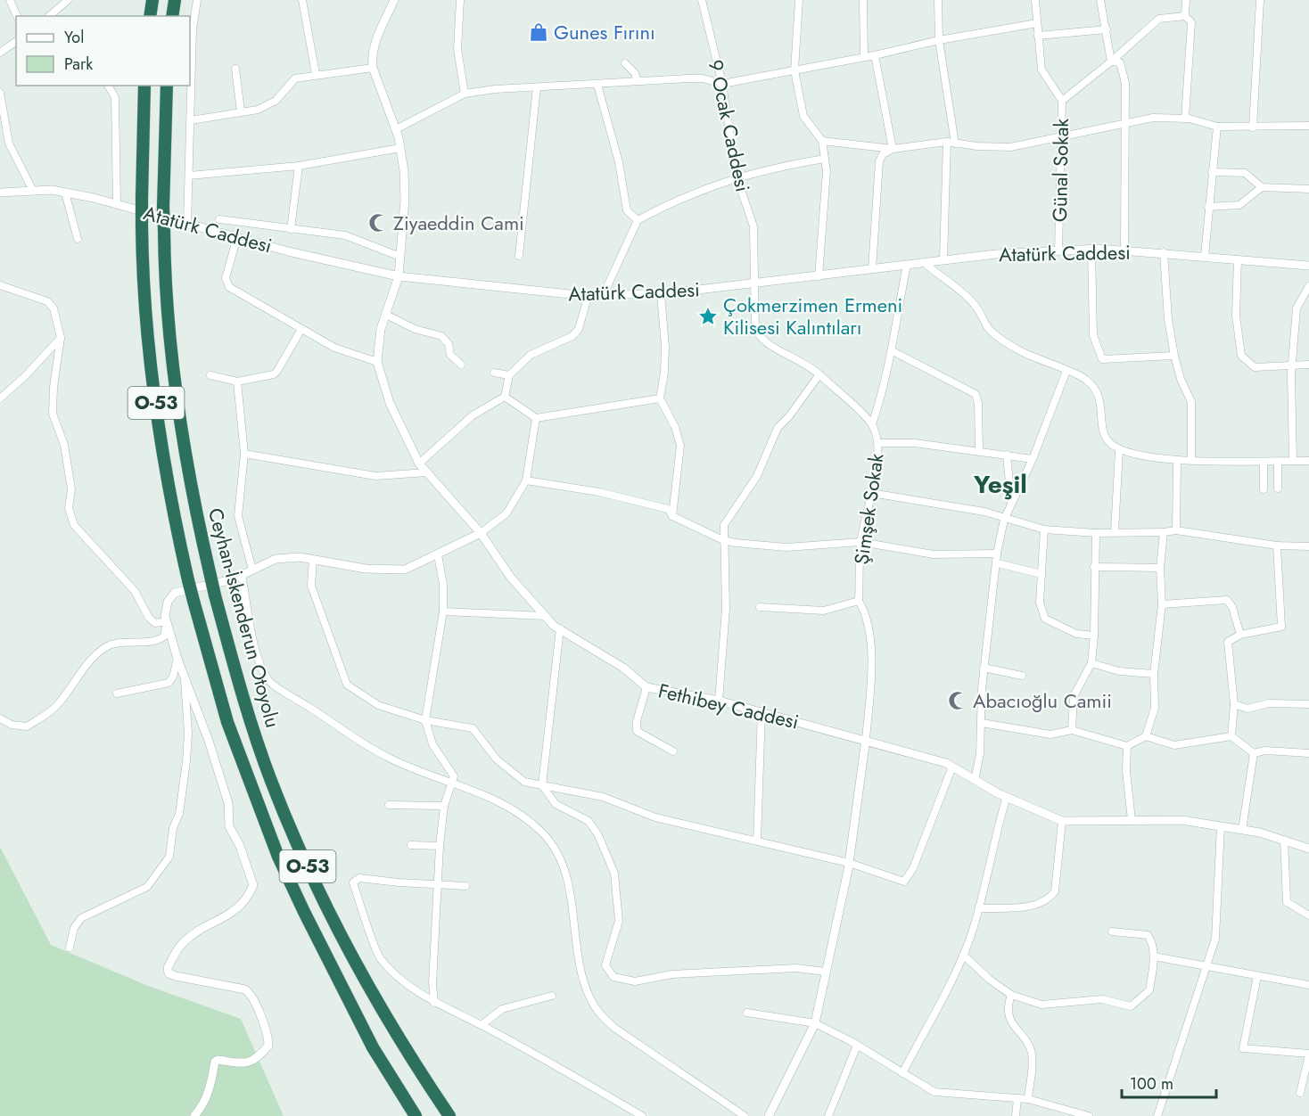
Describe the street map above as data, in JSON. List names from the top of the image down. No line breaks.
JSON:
{"streets":{"highway":["O-53","Ceyhan-İskenderun Otoyolu"],"street":["9 Ocak Caddesi","Günal Sokak","Atatürk Caddesi","Şimşek Sokak","Fethibey Caddesi"]},"crossings":[["9 Ocak Caddesi","Atatürk Caddesi"],["9 Ocak Caddesi","Şimşek Sokak"],["Günal Sokak","Atatürk Caddesi"],["Atatürk Caddesi","Şimşek Sokak"],["Atatürk Caddesi","Fethibey Caddesi"]],"districts":["Yeşil"],"places":{"shop":["Gunes Fırını"],"mosque":["Ziyaeddin Cami","Abacıoğlu Camii"],"place":["Çokmerzimen Ermeni Kilisesi Kalıntıları"]},"legend":["Yol","Park"],"scale_bar":"100 m"}
